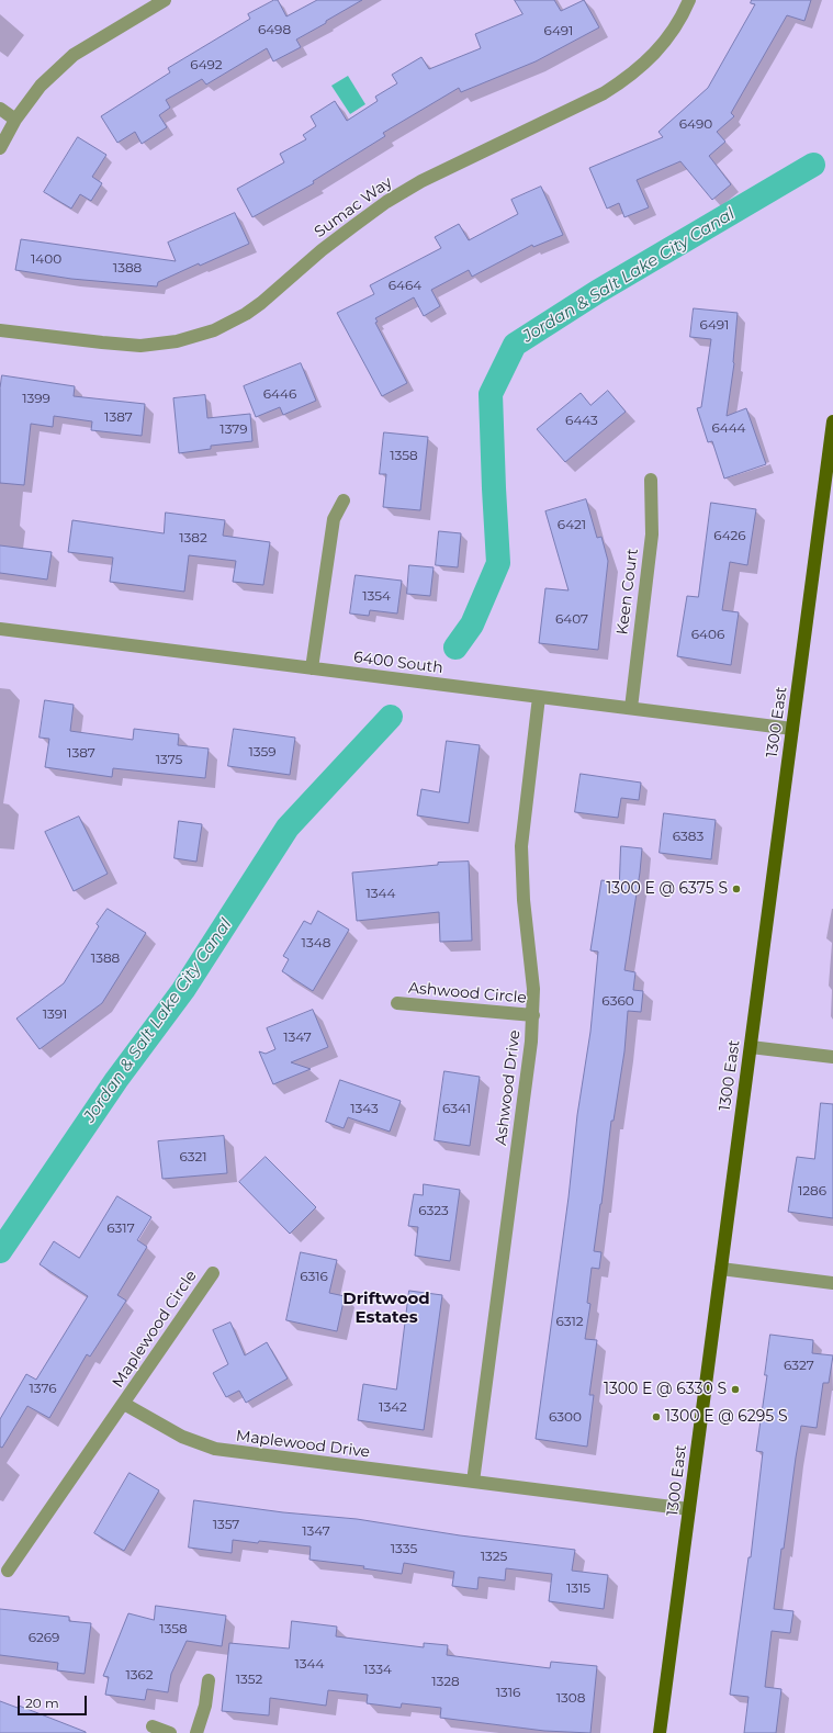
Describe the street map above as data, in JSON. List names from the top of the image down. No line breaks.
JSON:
{"streets":{"main road":["1300 East"],"street":["Sumac Way","Keen Court","6400 South","Ashwood Circle","Ashwood Drive","Maplewood Circle","Maplewood Drive"]},"crossings":[["Keen Court","6400 South"],["6400 South","1300 East"],["6400 South","Ashwood Drive"],["1300 East","Maplewood Drive"],["Ashwood Circle","Ashwood Drive"],["Ashwood Drive","Maplewood Drive"],["Maplewood Circle","Maplewood Drive"]],"districts":["Driftwood Estates"],"water":["Jordan & Salt Lake City Canal"],"places":["1300 E @ 6375 S","1300 E @ 6330 S","1300 E @ 6295 S"],"house_numbers":["6498","6491","6492","6490","1400","1388","6464","6491","6446","1399","1387","6443","6444","1379","1358","6421","6426","1382","1354","6407","6406","1359","1387","1375","6383","1344","1348","1388","6360","1391","1347","1343","6341","6321","1286","6323","6317","6316","6312","6327","1376","1342","6300","1357","1347","1335","1325","1315","1358","6269","1344","1334","1362","1352","1328","1316","1308"],"scale_bar":"20 m"}
